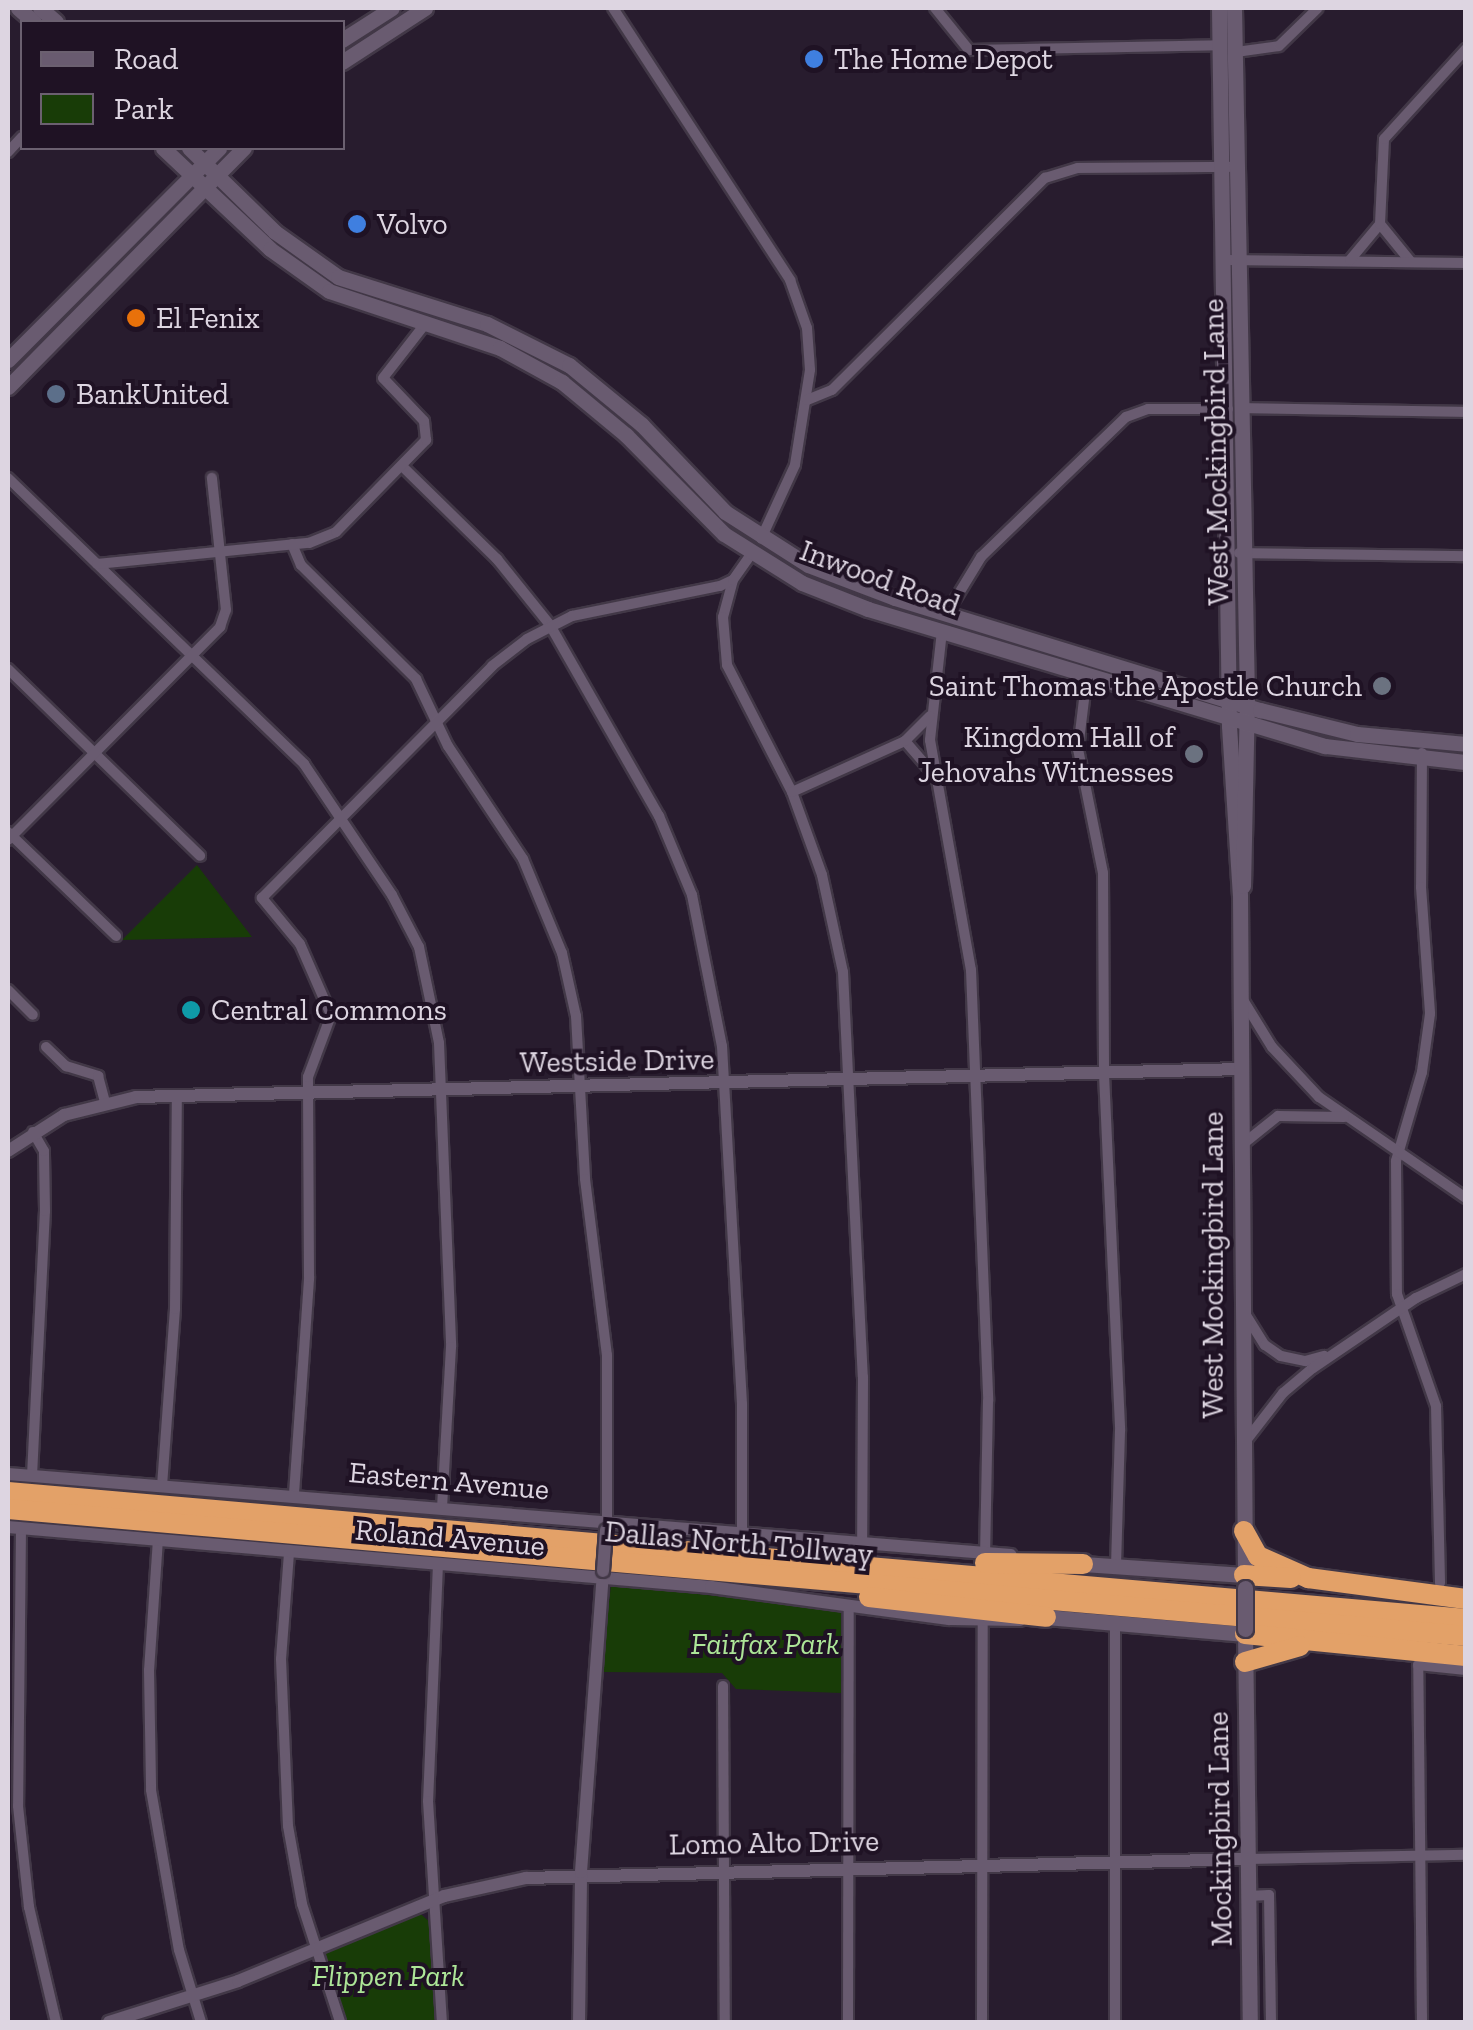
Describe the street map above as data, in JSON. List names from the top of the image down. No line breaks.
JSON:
{"streets":{"highway":["Dallas North Tollway"],"main road":["West Mockingbird Lane","Inwood Road","Eastern Avenue","Roland Avenue","Mockingbird Lane"],"street":["Westside Drive","Lomo Alto Drive"]},"crossings":[["West Mockingbird Lane","Inwood Road"],["West Mockingbird Lane","Westside Drive"],["West Mockingbird Lane","Eastern Avenue"],["West Mockingbird Lane","Roland Avenue"],["West Mockingbird Lane","Mockingbird Lane"],["Eastern Avenue","Dallas North Tollway"],["Roland Avenue","Mockingbird Lane"],["Mockingbird Lane","Lomo Alto Drive"]],"parks":["Fairfax Park","Flippen Park"],"places":["The Home Depot","Volvo","El Fenix","BankUnited","Saint Thomas the Apostle Church","Kingdom Hall of Jehovahs Witnesses","Central Commons"],"legend":["Road","Park"]}
